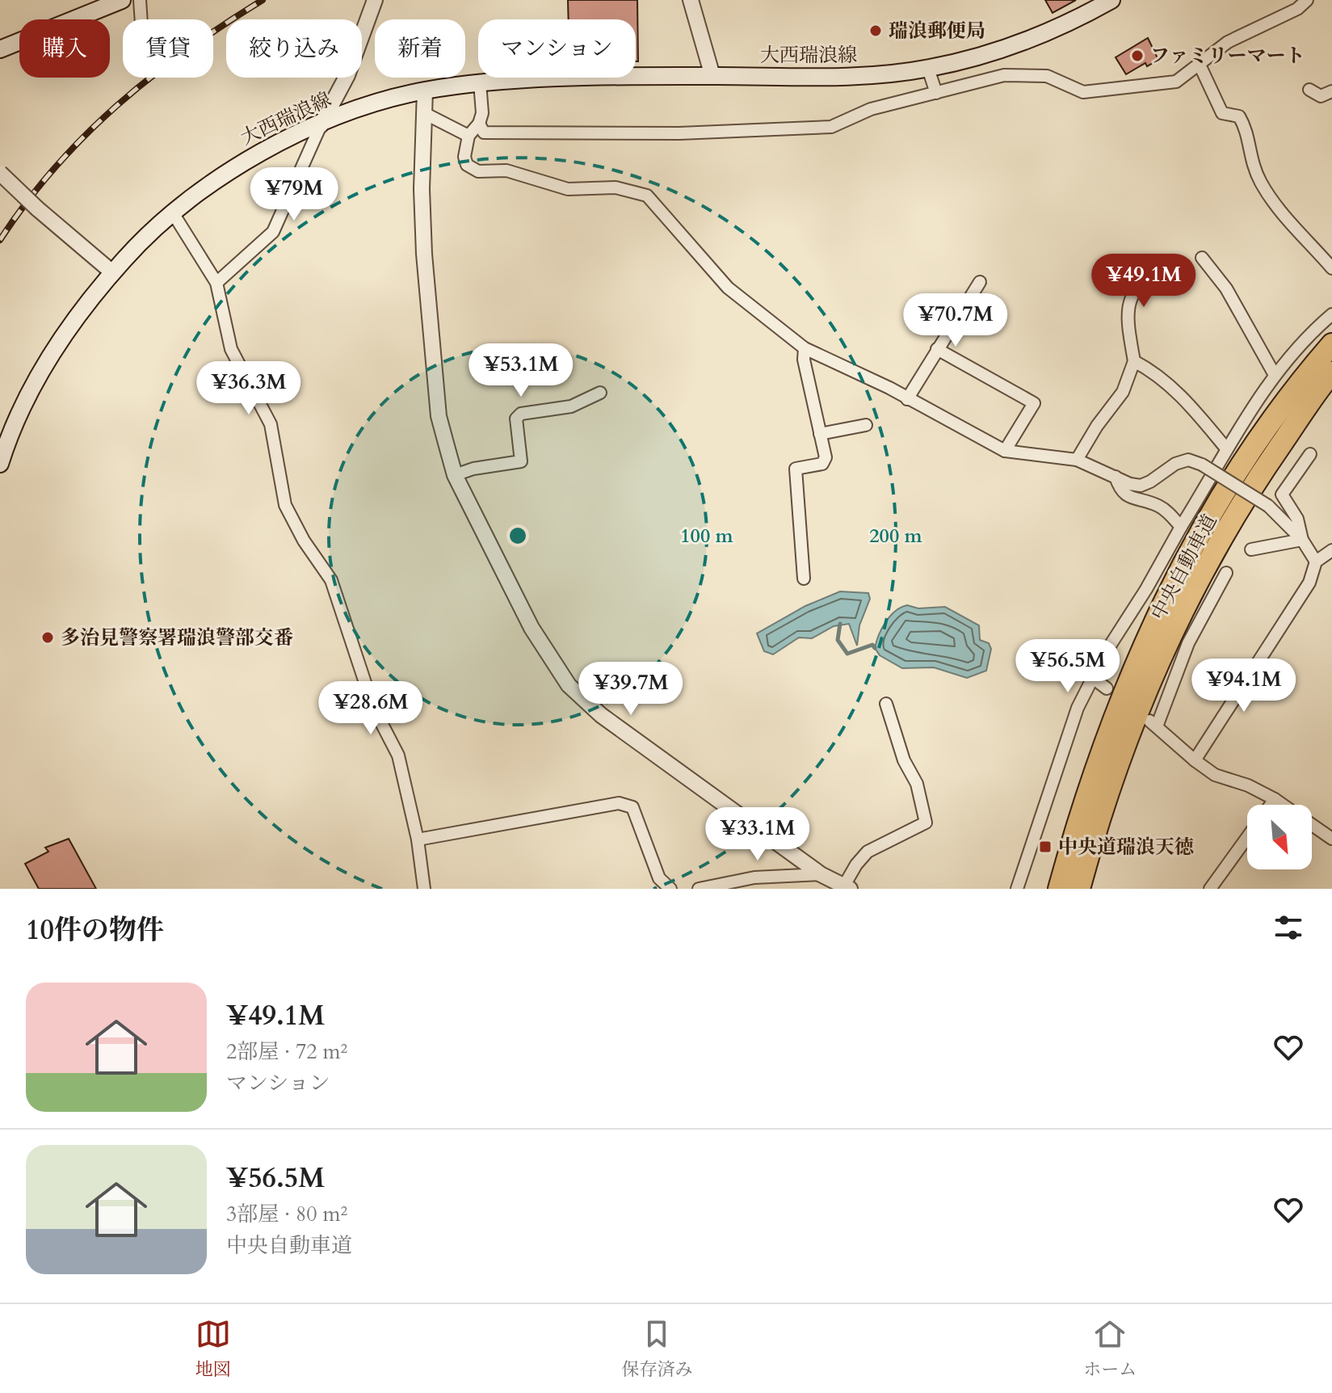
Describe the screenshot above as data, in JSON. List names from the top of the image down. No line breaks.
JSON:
{"streets":{"highway":["中央自動車道"],"main road":["大西瑞浪線"]},"places":{"other":["瑞浪郵便局","ファミリーマート","多治見警察署瑞浪警部交番"],"transit":["中央道瑞浪天徳"]},"north":"bottom right","page":{"chip":["購入","賃貸","絞り込み","新着","マンション"],"price":["¥79M","¥49.1M","¥70.7M","¥53.1M","¥36.3M","¥56.5M","¥94.1M","¥39.7M","¥28.6M","¥33.1M"],"heading":"10件の物件","list":[{"name":"¥49.1M","note":"2部屋 · 72 m² · マンション"},{"name":"¥56.5M","note":"3部屋 · 80 m² · 中央自動車道"}],"tabs":["地図","保存済み","ホーム"]},"rings":["100 m","200 m"]}
